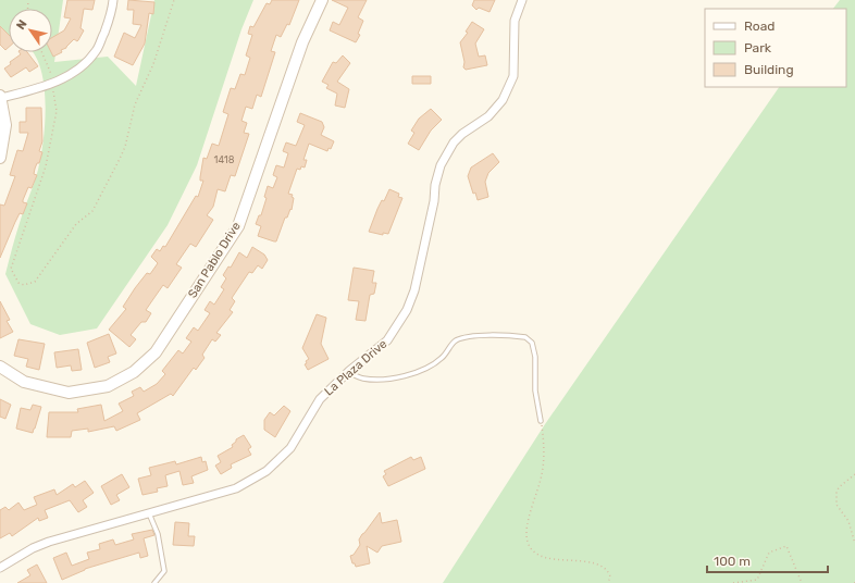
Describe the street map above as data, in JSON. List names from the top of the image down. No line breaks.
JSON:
{"streets":{"street":["San Pablo Drive","La Plaza Drive"]},"house_numbers":["1418"],"legend":["Road","Park","Building"],"scale_bar":"100 m","north":"top left"}
